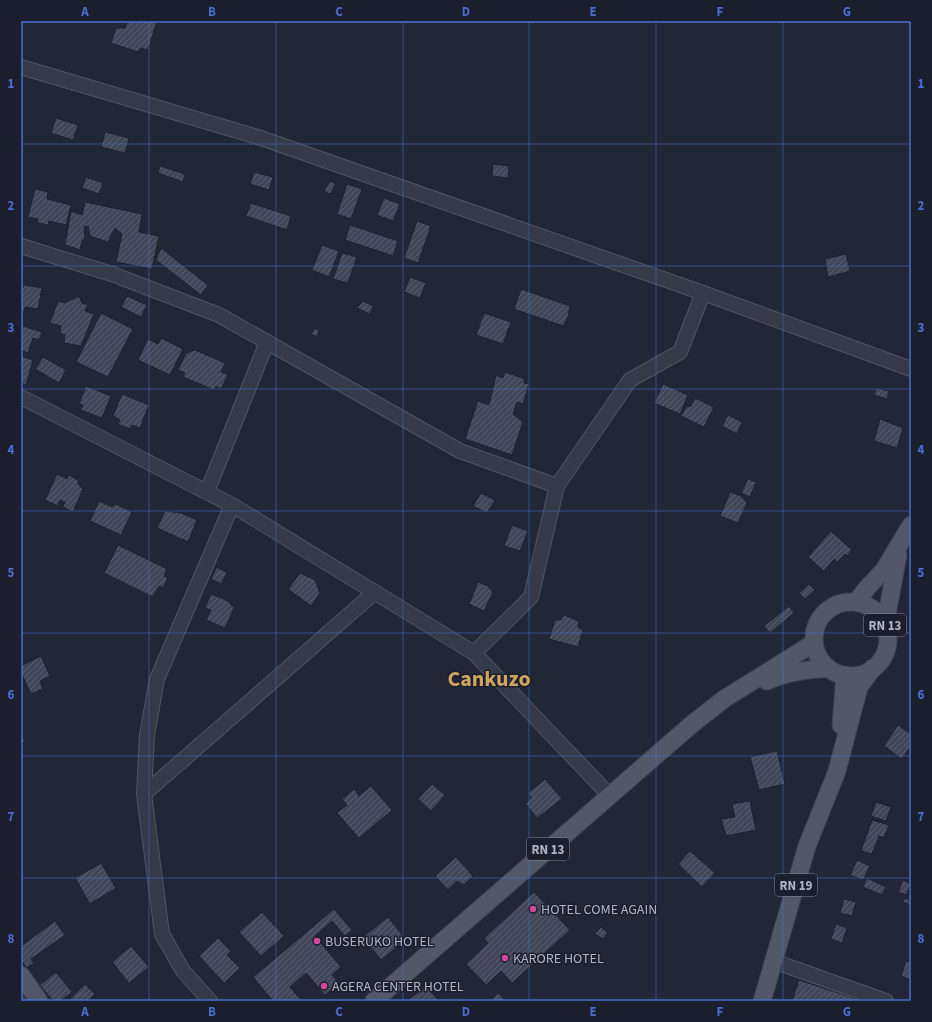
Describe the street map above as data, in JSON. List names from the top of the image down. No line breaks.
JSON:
{"streets":{"main road":["RN 13","RN 19"]},"crossings":[["RN 13","RN 19"]],"districts":["Cankuzo"],"places":["HOTEL COME AGAIN","BUSERUKO HOTEL","KARORE HOTEL","AGERA CENTER HOTEL"],"grid":{"columns":["A","B","C","D","E","F","G"],"rows":["1","2","3","4","5","6","7","8"]}}
